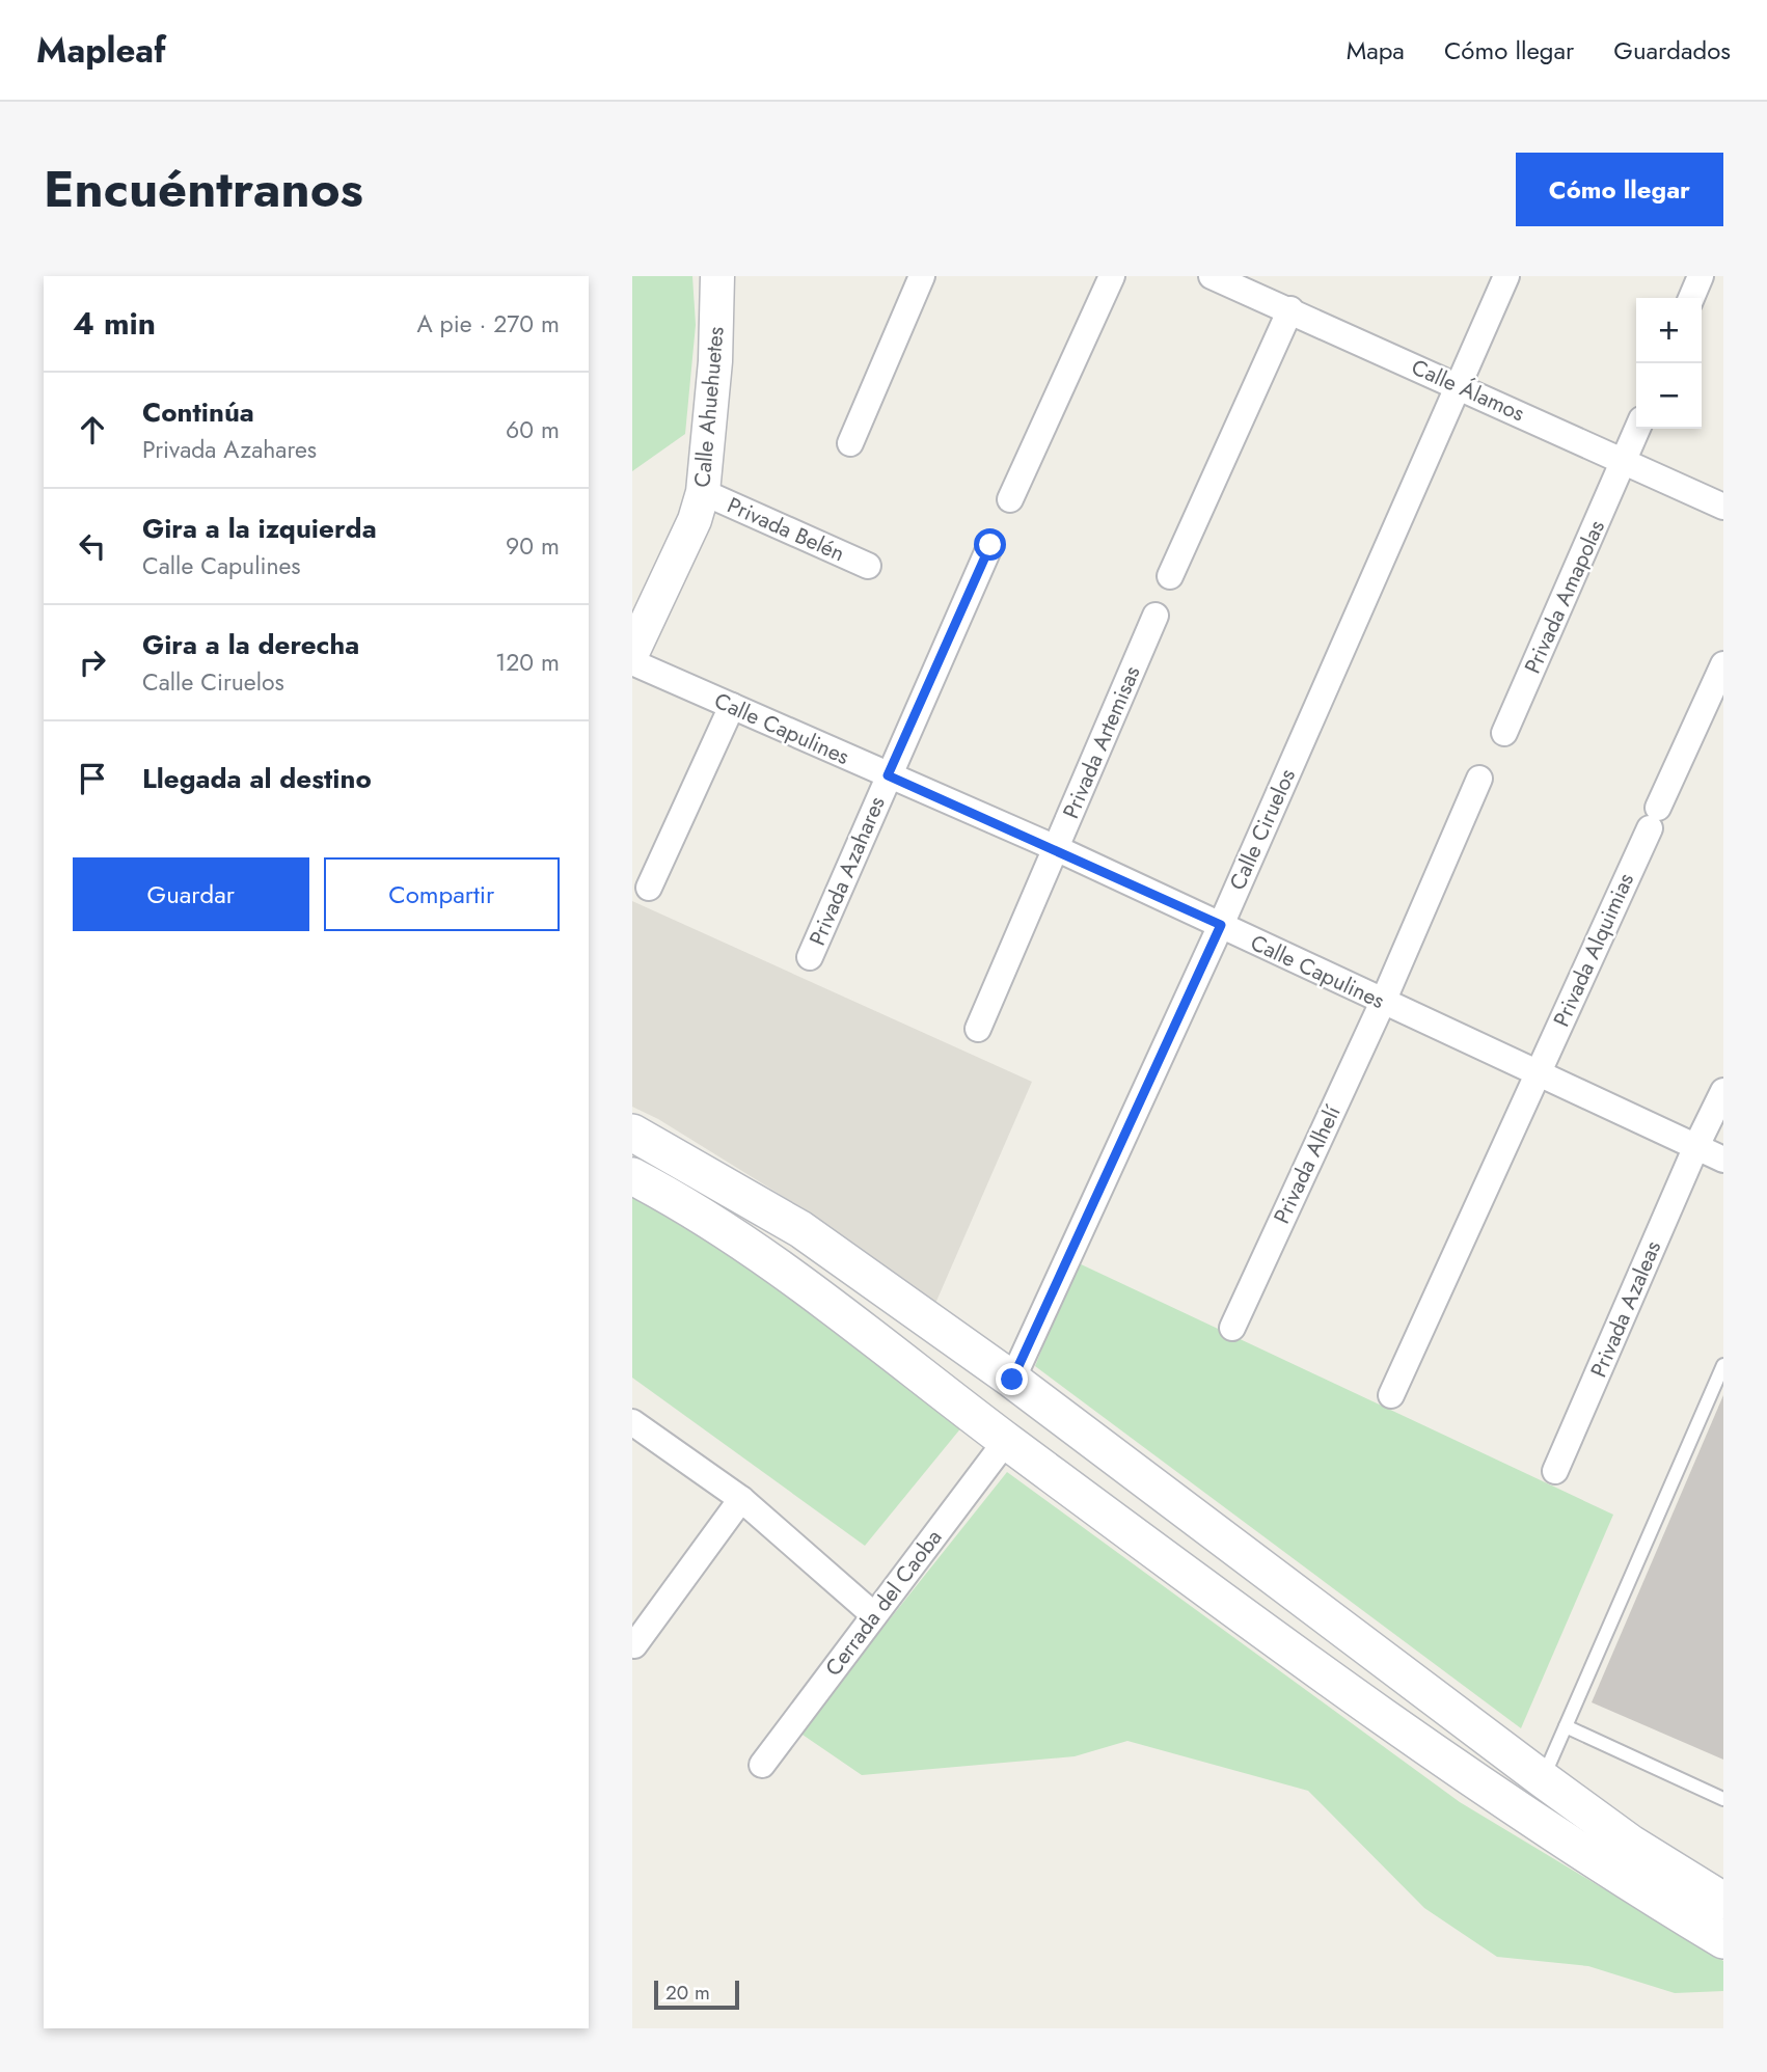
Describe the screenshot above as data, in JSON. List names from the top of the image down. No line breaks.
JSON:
{"streets":{"street":["Calle Álamos","Calle Ahuehuetes","Privada Belén","Privada Amapolas","Calle Capulines","Privada Artemisas","Calle Ciruelos","Privada Azahares","Privada Alquimias","Privada Alhelí","Privada Azaleas","Cerrada del Caoba"]},"crossings":[["Calle Álamos","Privada Amapolas"],["Calle Álamos","Calle Ciruelos"],["Calle Ahuehuetes","Privada Belén"],["Calle Capulines","Privada Artemisas"],["Calle Capulines","Calle Ciruelos"],["Calle Capulines","Privada Azahares"],["Calle Capulines","Privada Alquimias"],["Calle Capulines","Privada Alhelí"],["Calle Capulines","Privada Azaleas"]],"scale_bar":"20 m","page":{"header":"Mapleaf","nav":["Mapa","Cómo llegar","Guardados"],"title":"Encuéntranos","buttons":["Cómo llegar",["Guardar","Compartir"]],"heading":["4 min","A pie · 270 m"],"map_buttons":["+","−"],"list":[["Continúa","Privada Azahares","60 m"],["Gira a la izquierda","Calle Capulines","90 m"],["Gira a la derecha","Calle Ciruelos","120 m"],"Llegada al destino"],"scale":"20 m"}}
